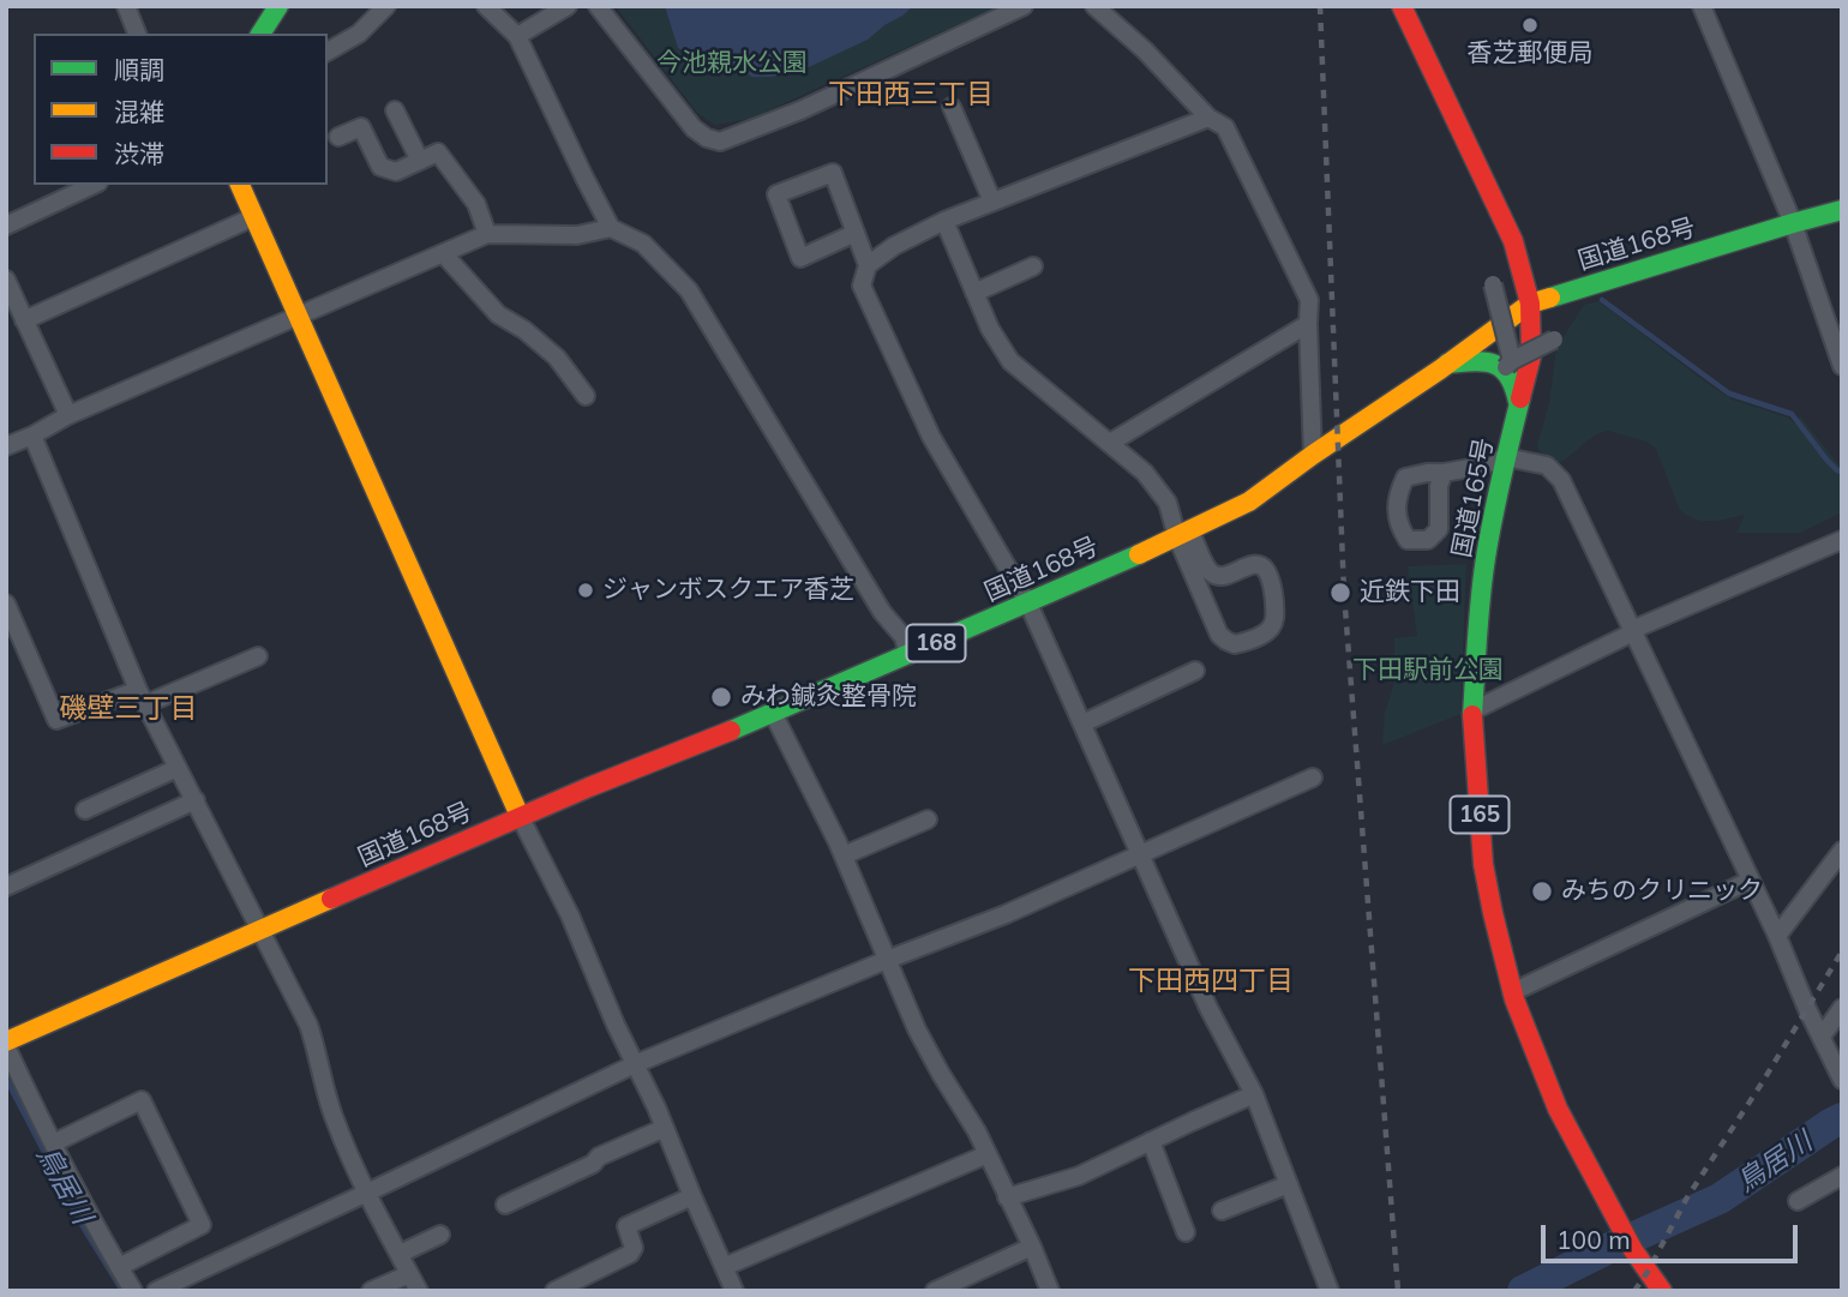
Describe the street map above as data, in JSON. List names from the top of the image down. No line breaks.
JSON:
{"streets":{"main road":["国道168号","国道165号","168","165"]},"crossings":[["国道168号","国道165号"]],"districts":["下田西三丁目","磯壁三丁目","下田西四丁目"],"water":["鳥居川"],"parks":["今池親水公園","下田駅前公園"],"places":["香芝郵便局","ジャンボスクエア香芝","近鉄下田","みわ鍼灸整骨院","みちのクリニック"],"legend":["順調","混雑","渋滞"],"scale_bar":"100 m"}
